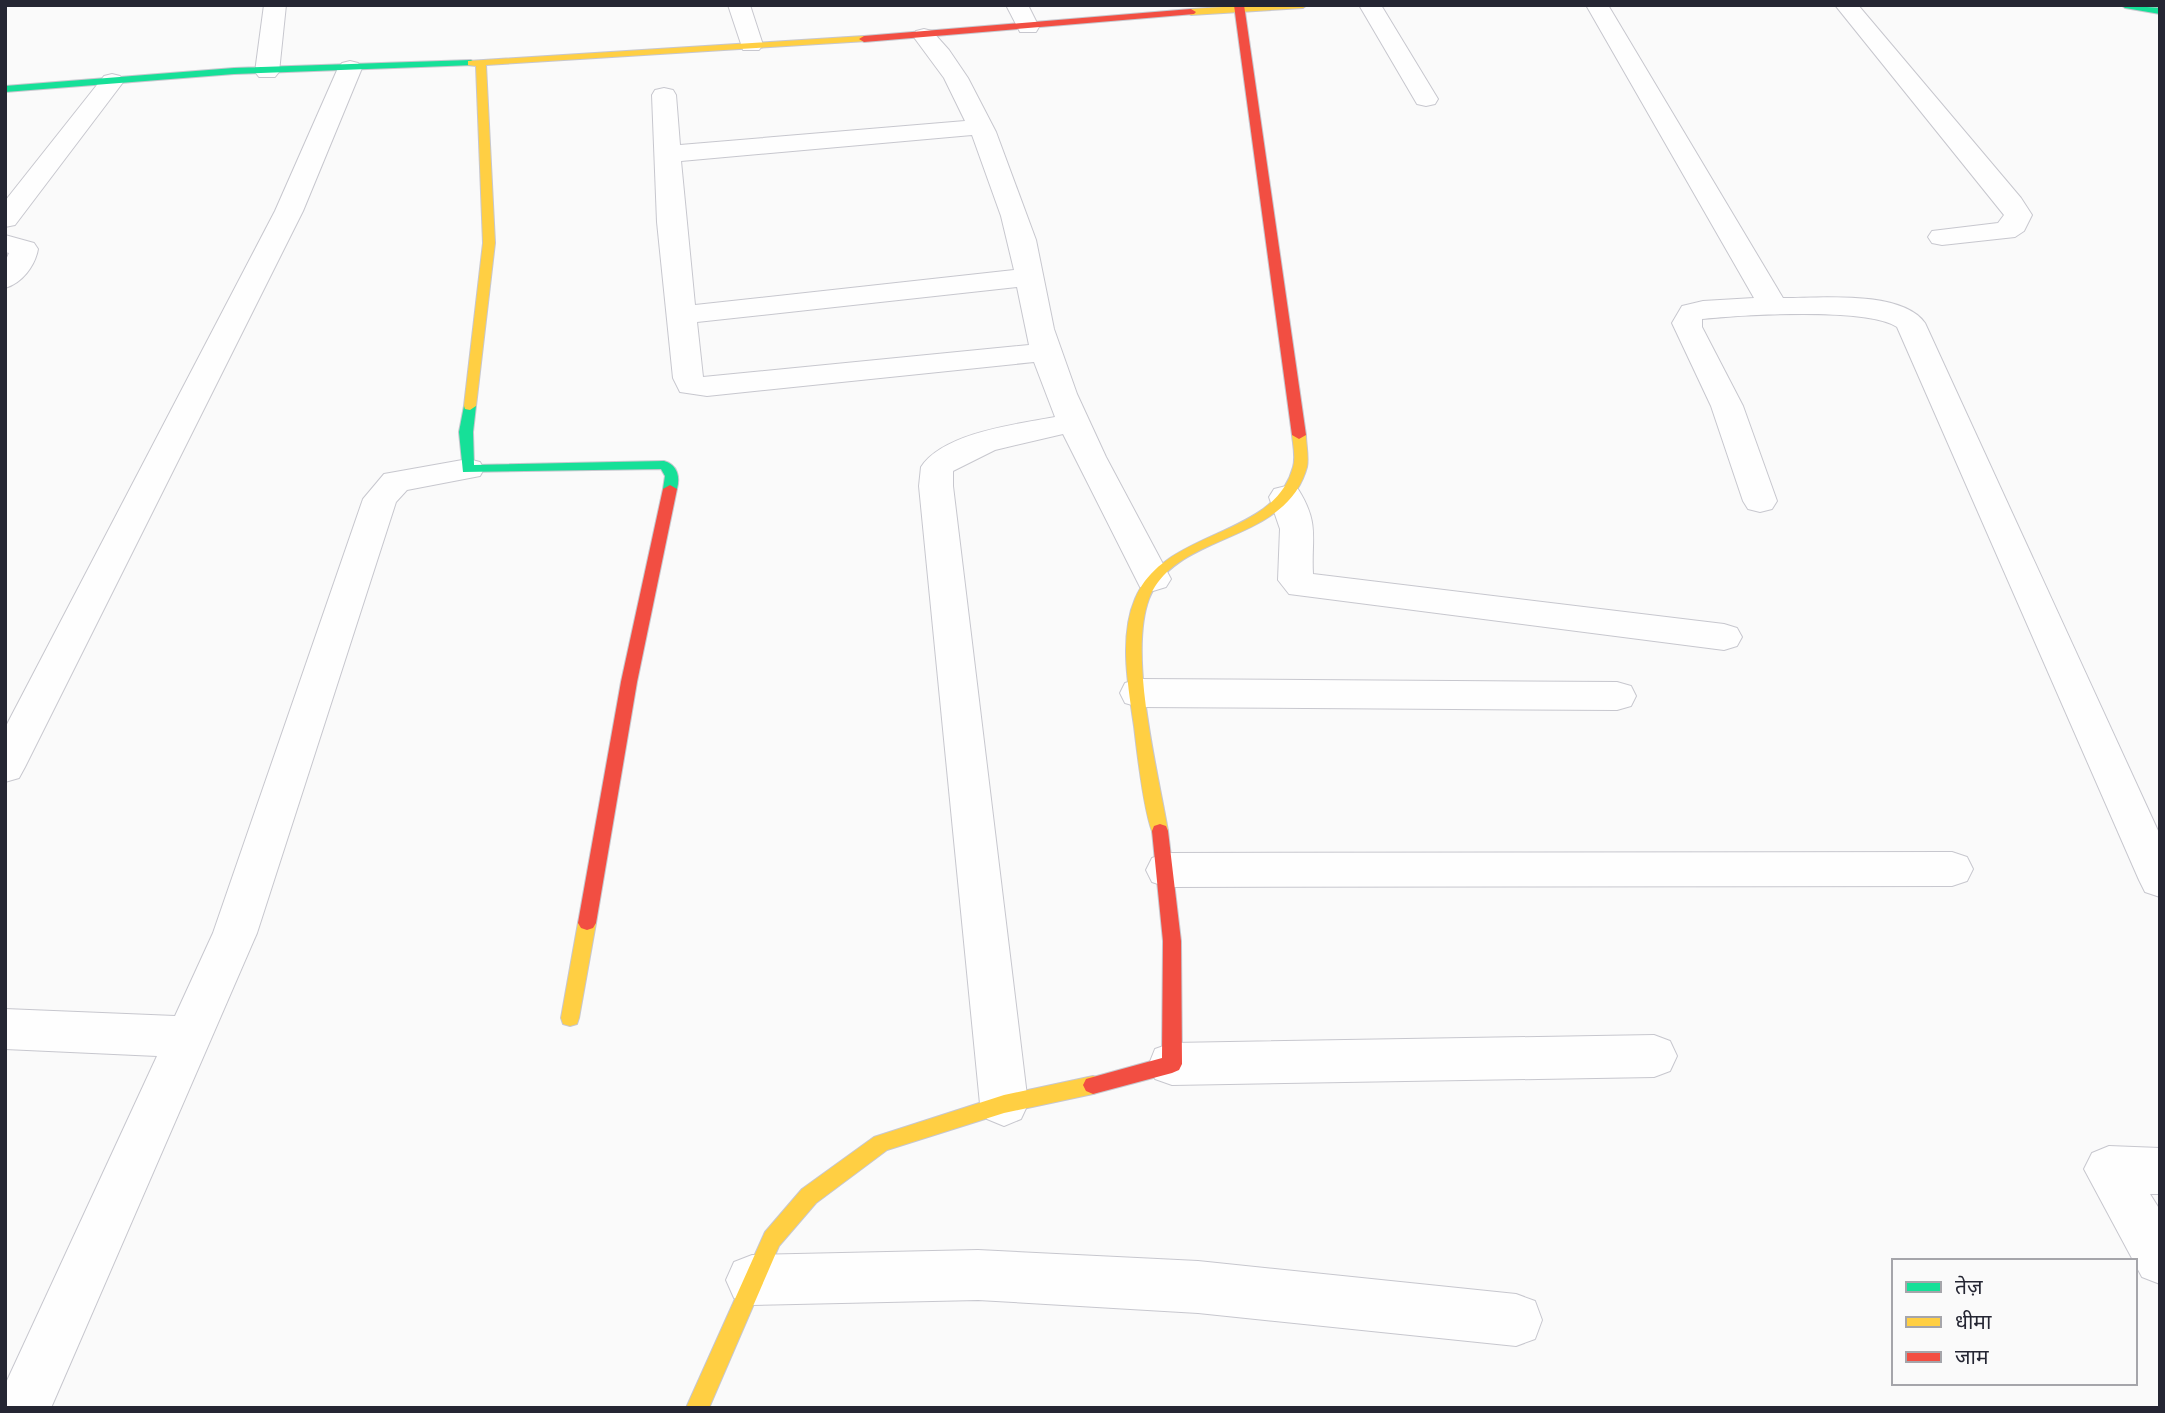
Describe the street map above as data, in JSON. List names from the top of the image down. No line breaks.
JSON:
{"legend":["तेज़","धीमा","जाम"]}
